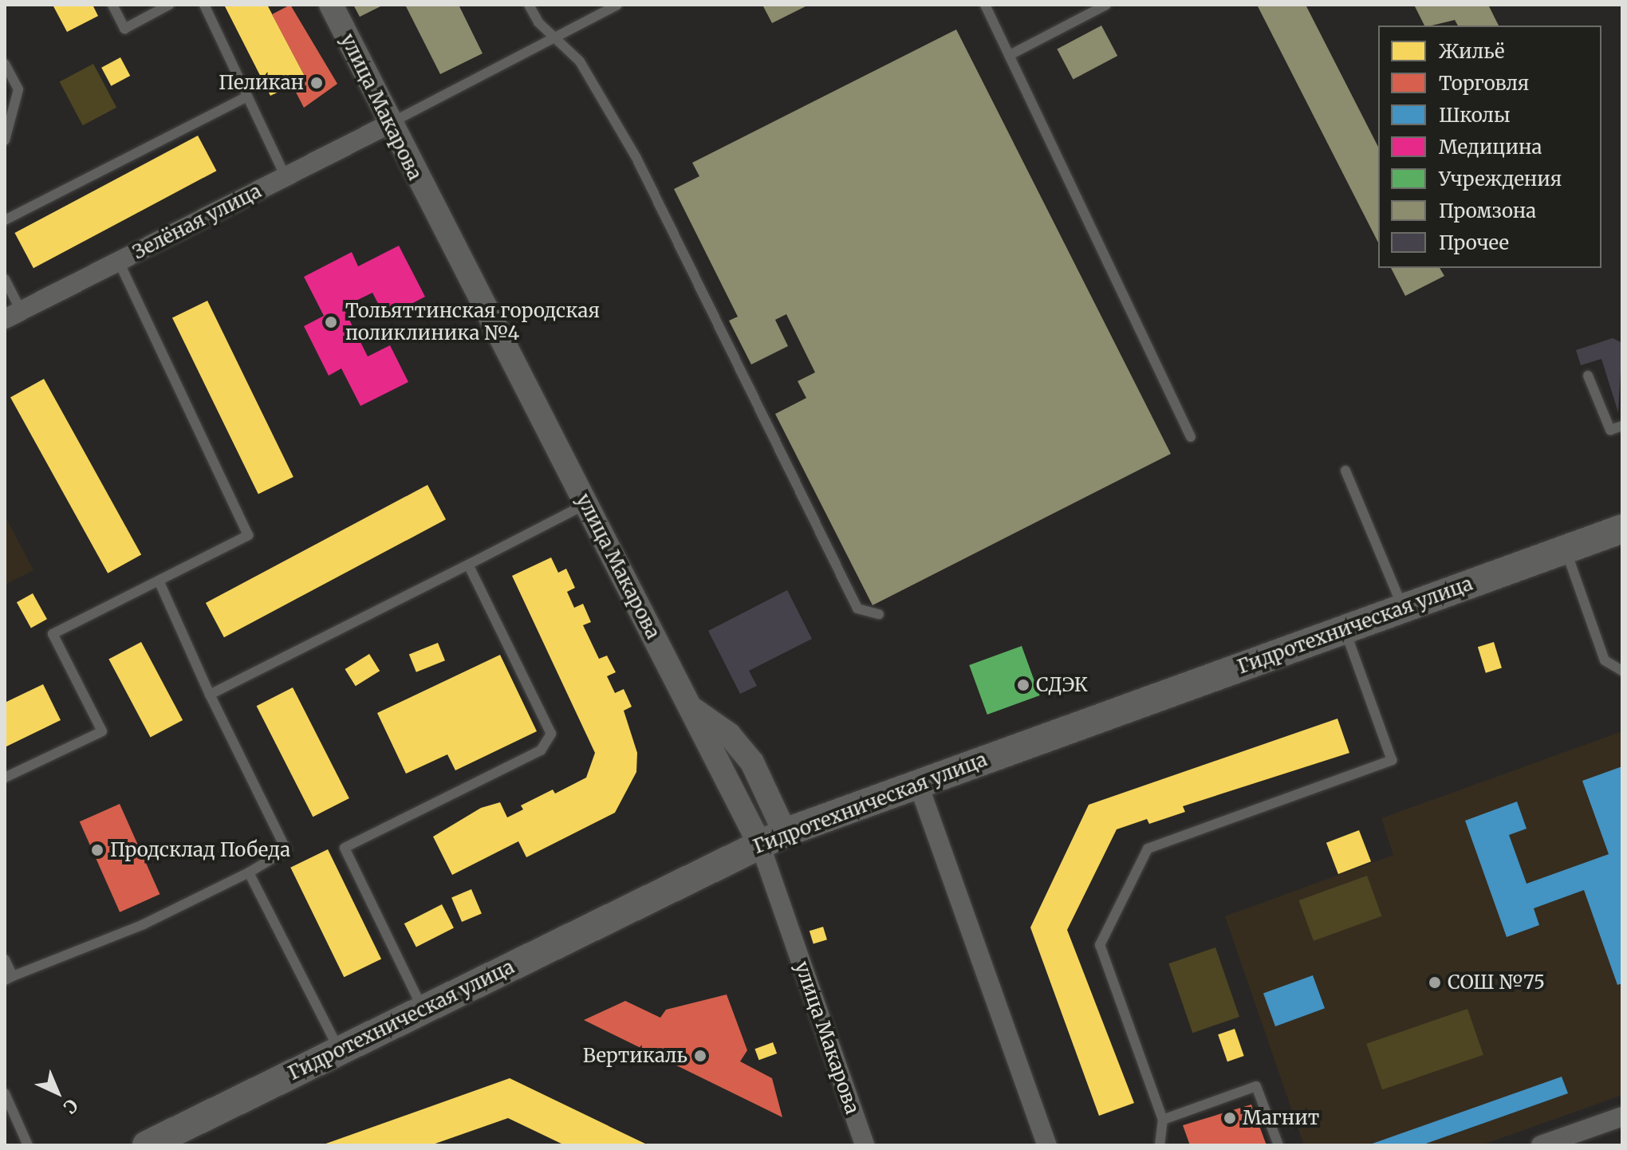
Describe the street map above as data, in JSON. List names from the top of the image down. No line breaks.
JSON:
{"streets":{"main road":["Гидротехническая улица"],"street":["улица Макарова","Зелёная улица"]},"crossings":[["улица Макарова","Зелёная улица"],["улица Макарова","Гидротехническая улица"]],"places":["Пеликан","Тольяттинская городская поликлиника №4","СДЭК","Продсклад Победа","СОШ №75","Вертикаль","Магнит"],"legend":["Жильё","Торговля","Школы","Медицина","Учреждения","Промзона","Прочее"],"north":"bottom right"}
